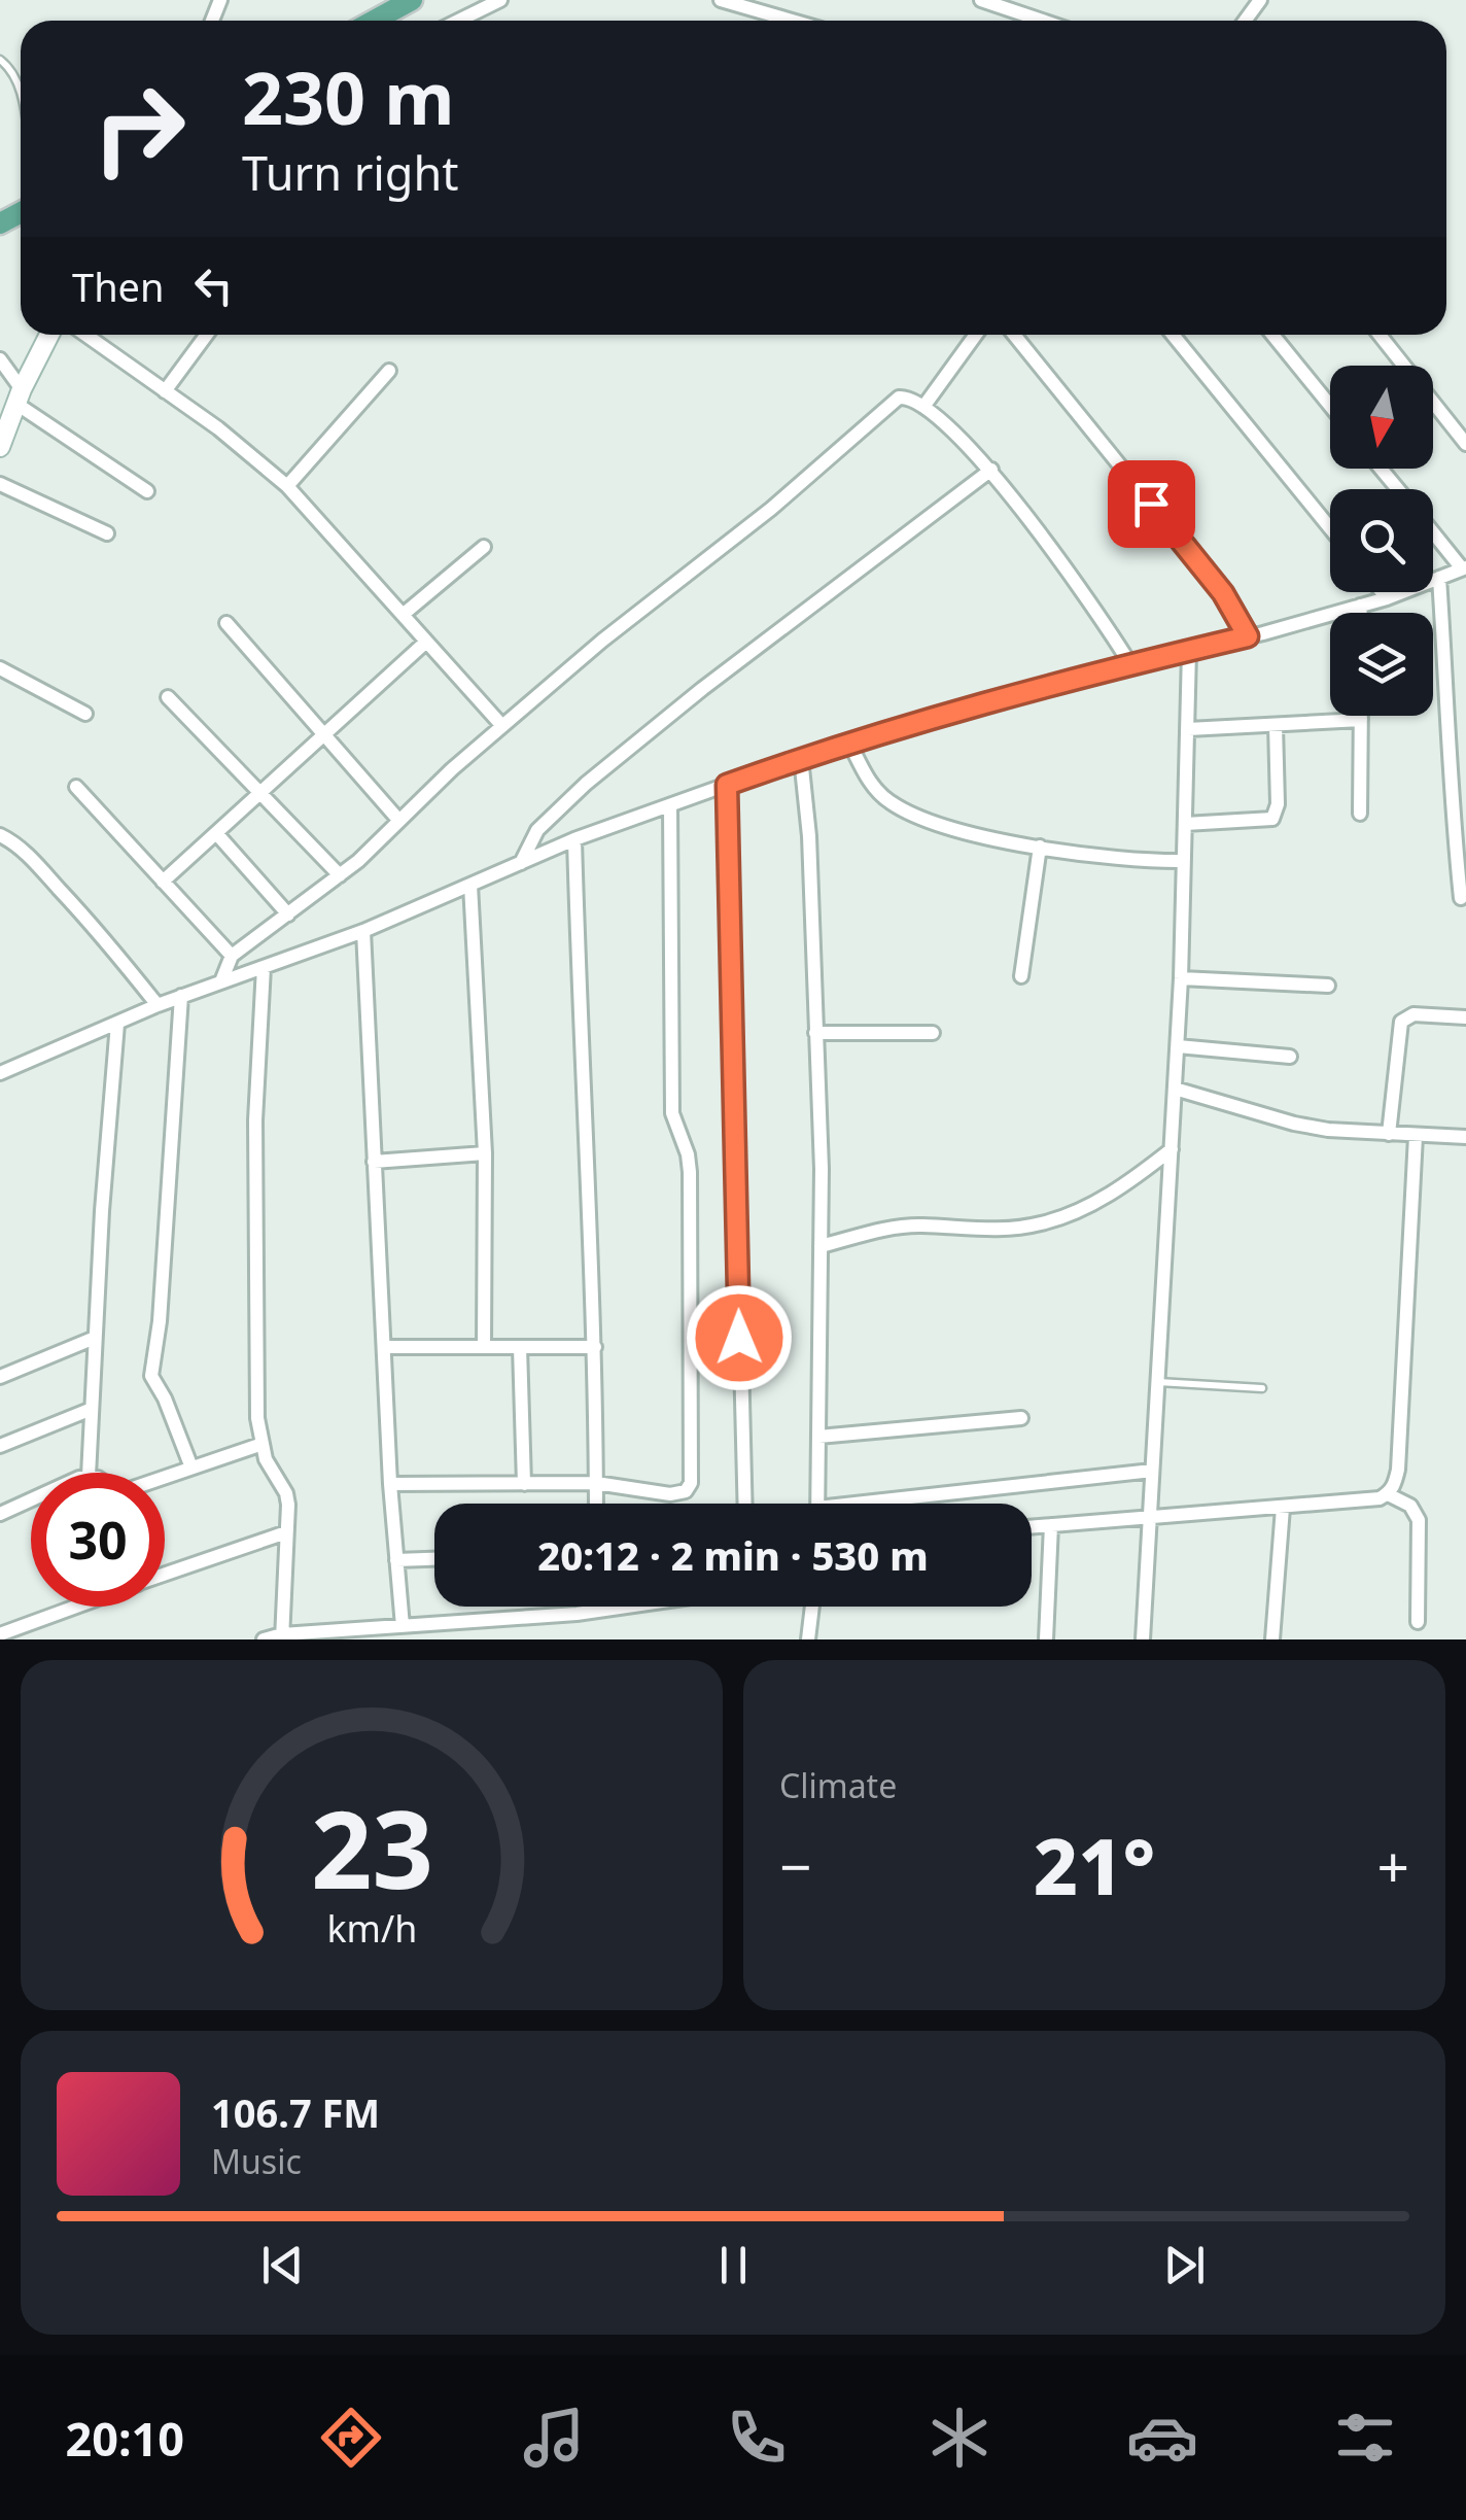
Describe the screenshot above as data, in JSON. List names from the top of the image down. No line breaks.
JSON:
{"north":"bottom","page":{"turn":["230 m","Turn right"],"then":"Then","limit":"30","trip":"20:12 · 2 min · 530 m","tile":"Climate","heat":["−","21°","+"],"song":["106.7 FM","Music"],"tabs":"20:10","gauge":["23","km/h"]}}
